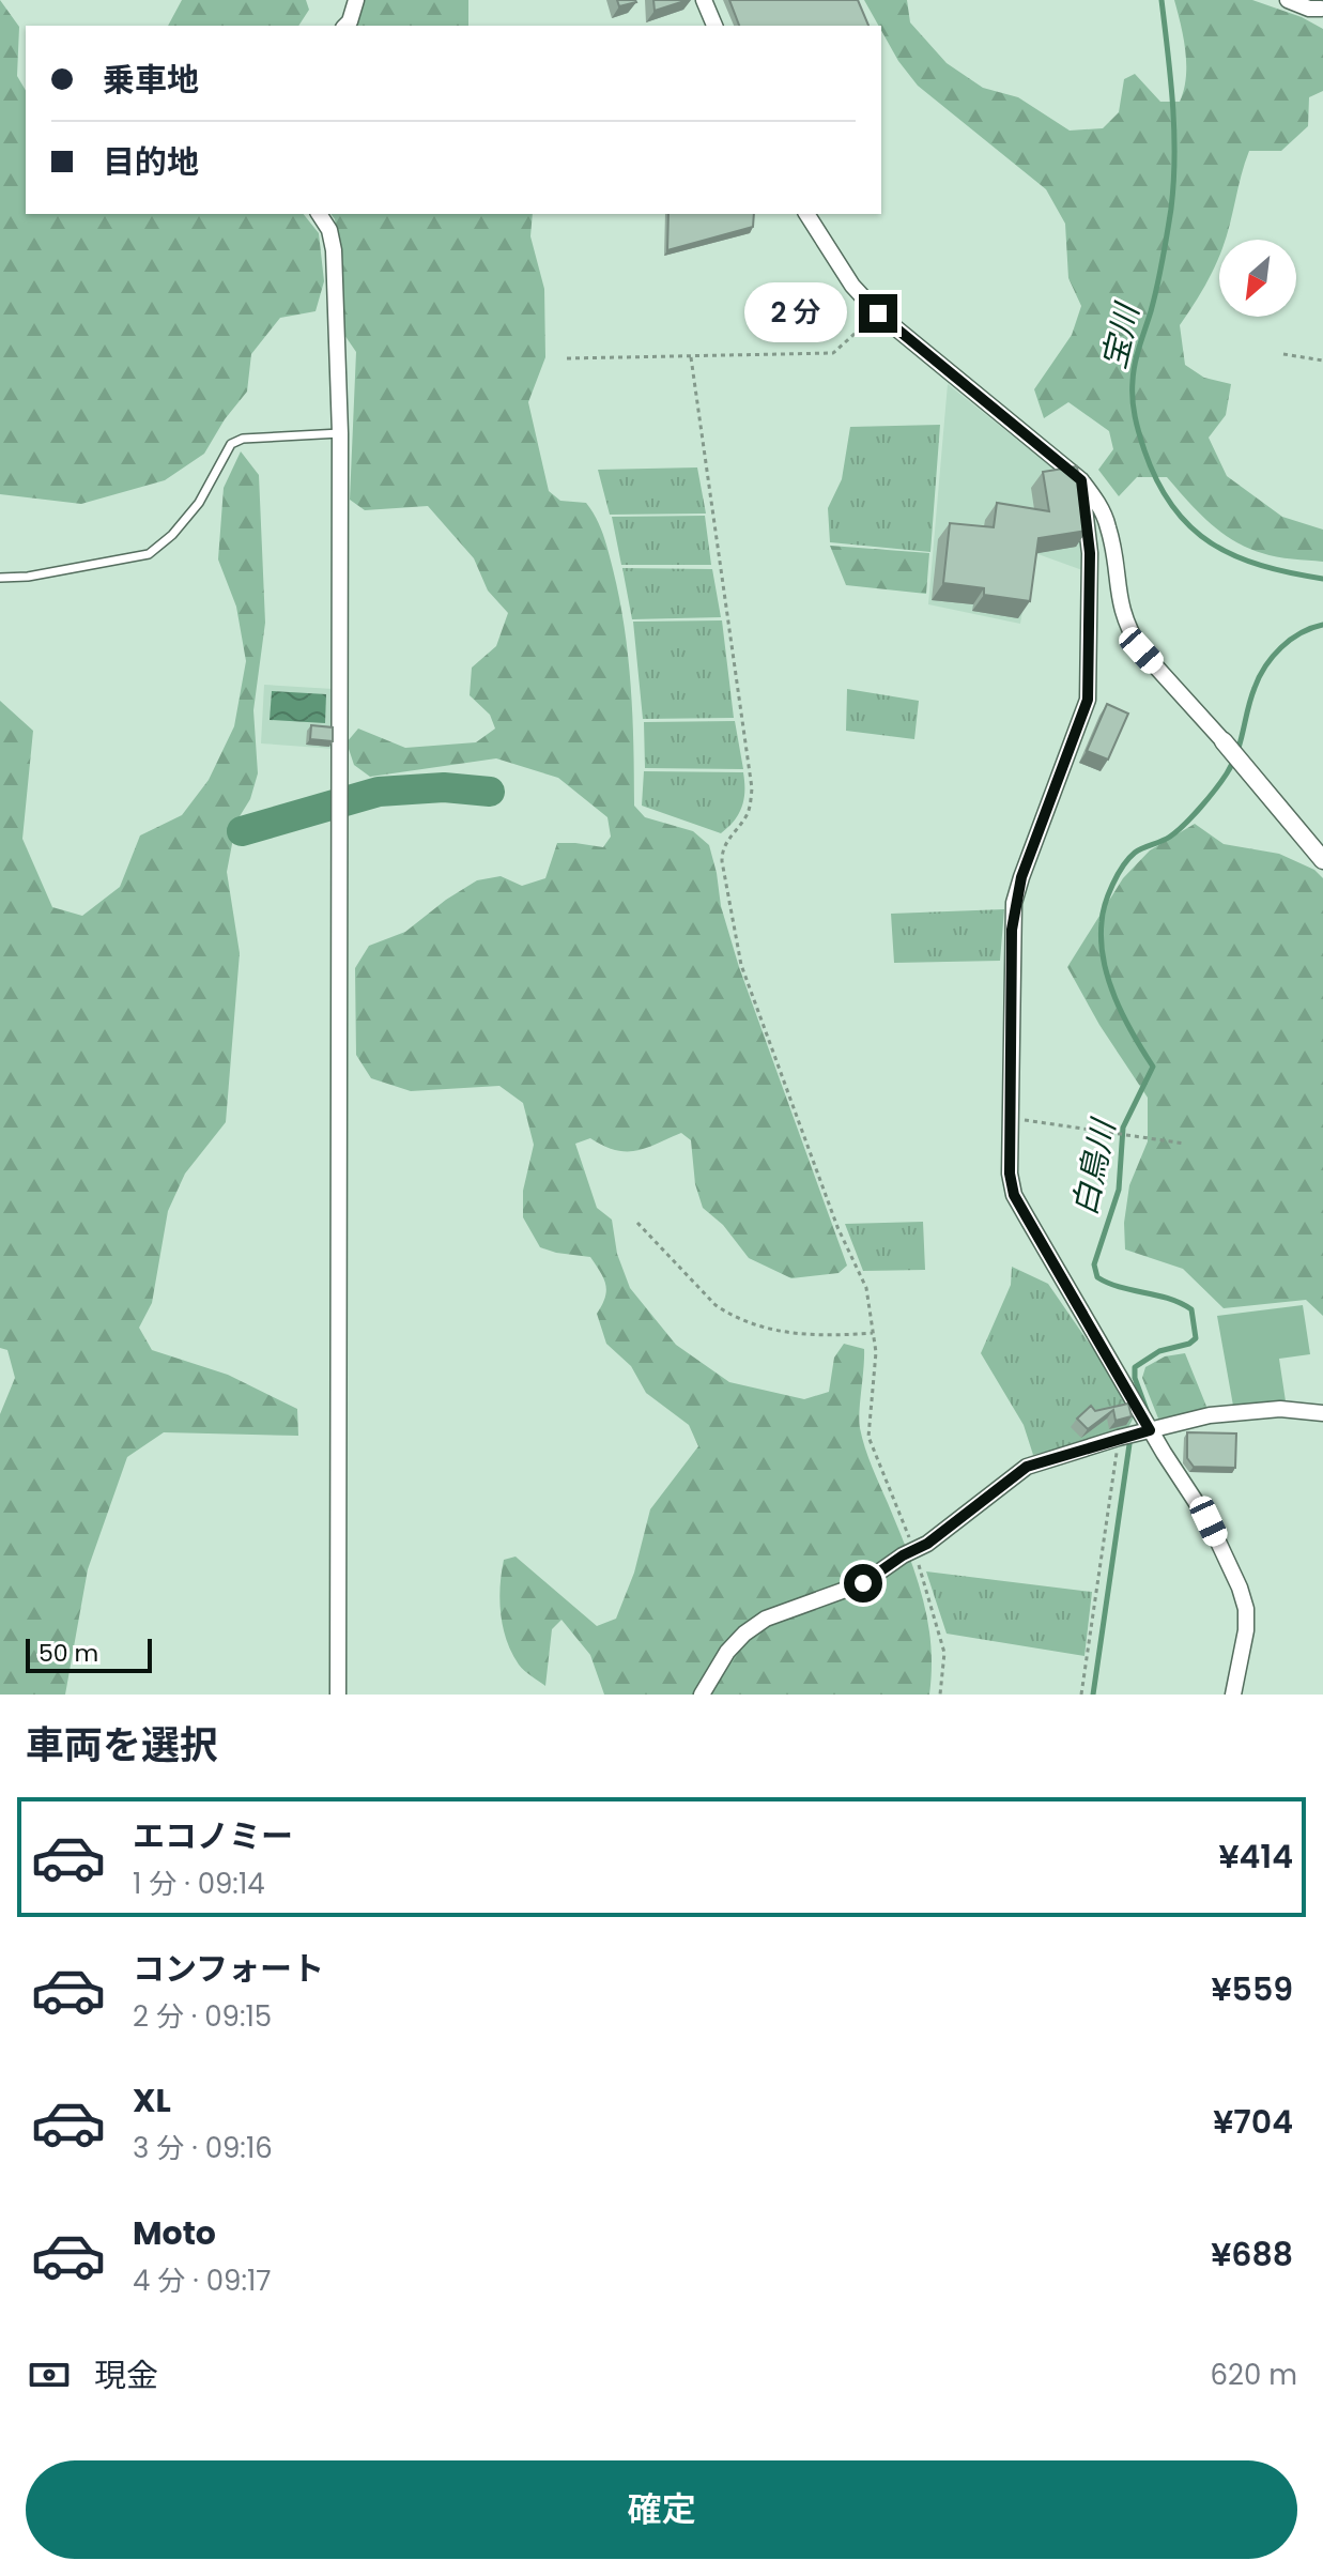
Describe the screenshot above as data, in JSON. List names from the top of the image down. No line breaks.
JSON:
{"water":["宝川","白鳥川"],"scale_bar":"50 m","north":"bottom left","page":{"banner":["乗車地","目的地"],"bubble":"2 分","scale":"50 m","heading":"車両を選択","list":[{"name":"エコノミー","note":"1 分 · 09:14","value":"¥414"},{"name":"コンフォート","note":"2 分 · 09:15","value":"¥559"},{"name":"XL","note":"3 分 · 09:16","value":"¥704"},{"name":"Moto","note":"4 分 · 09:17","value":"¥688"}],"pay":["現金","620 m"],"buttons":"確定"}}
